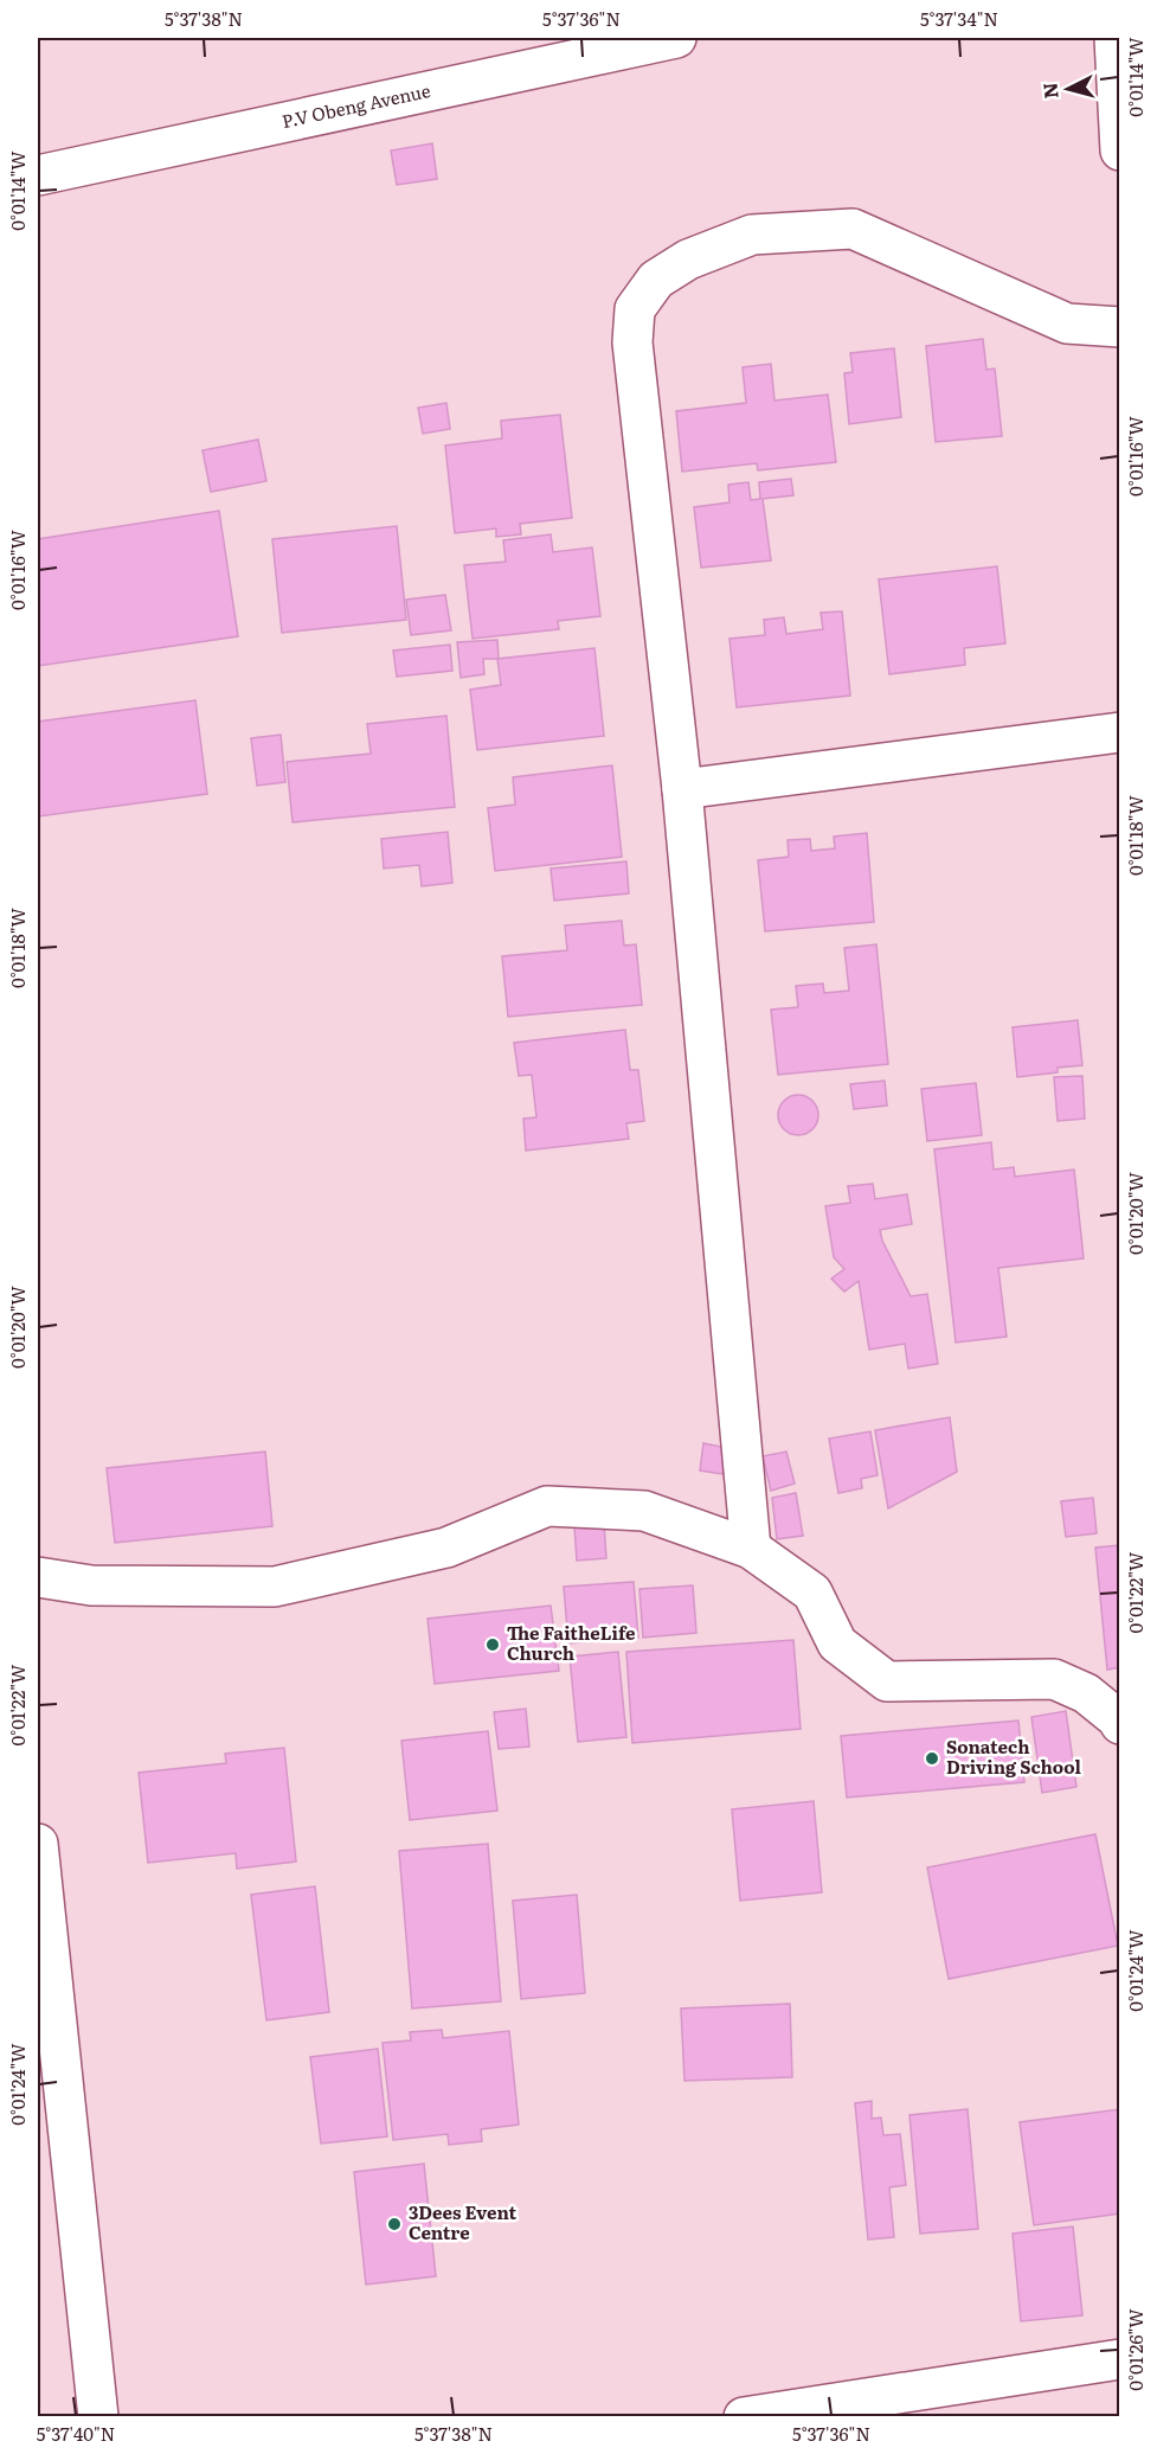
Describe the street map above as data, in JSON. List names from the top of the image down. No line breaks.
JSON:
{"streets":{"street":["P.V Obeng Avenue"]},"places":["The FaitheLife Church","Sonatech Driving School","3Dees Event Centre"],"north":"left","coordinates":["5°37'38\"N","5°37'36\"N","5°37'34\"N","0°01'14\"W","0°01'16\"W","0°01'18\"W","0°01'20\"W","0°01'22\"W","0°01'24\"W","0°01'26\"W","5°37'40\"N"]}
